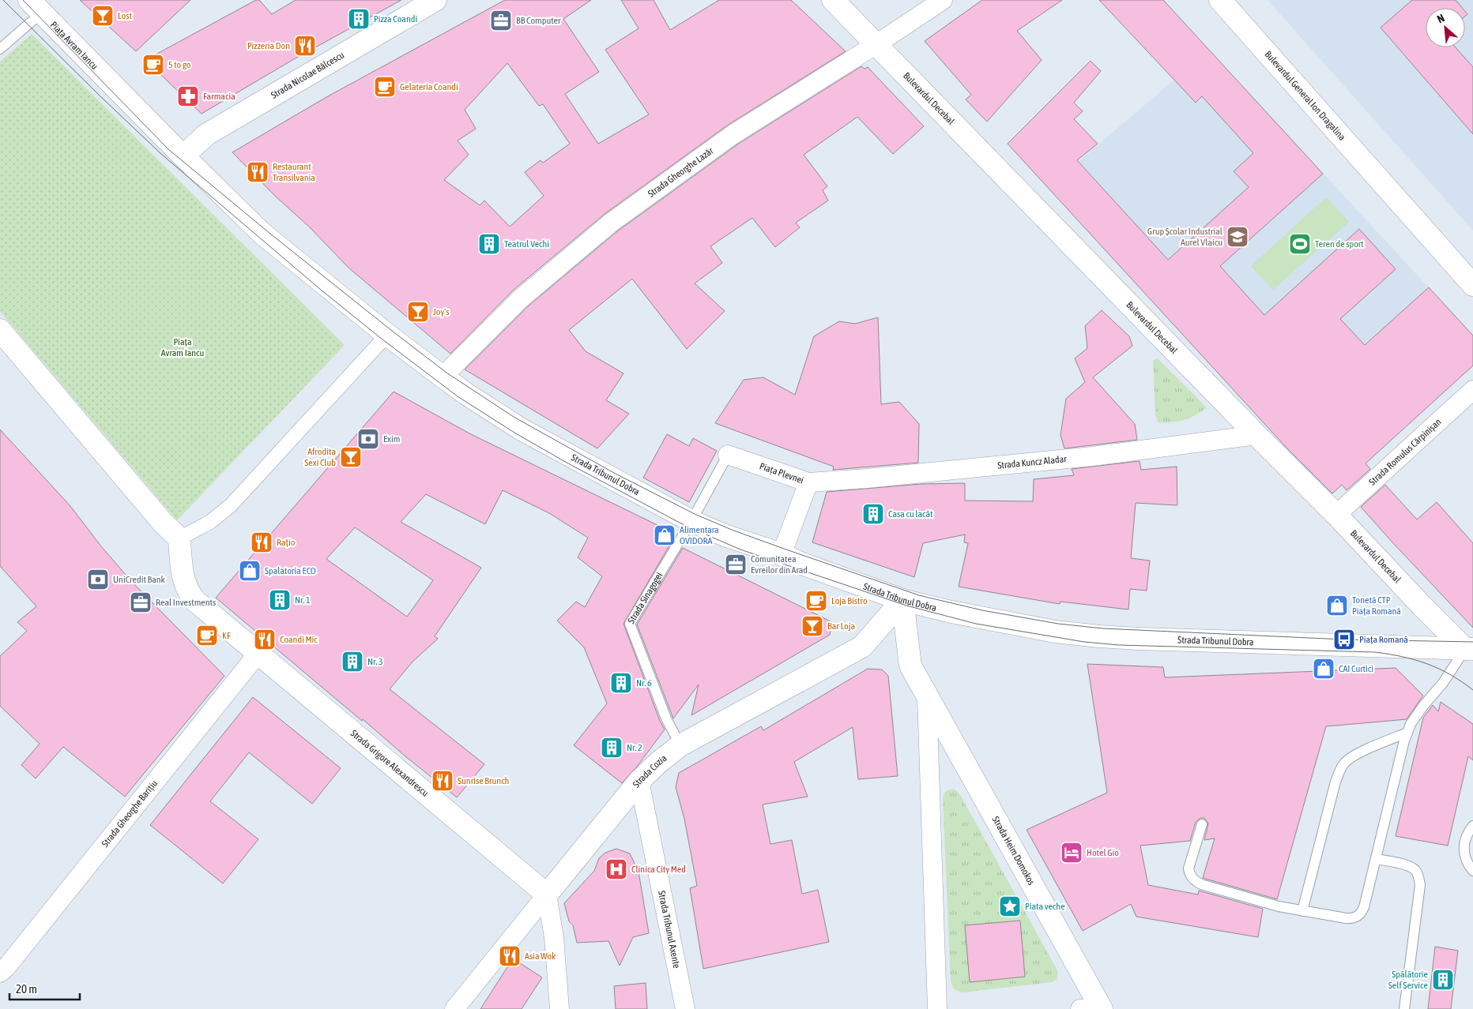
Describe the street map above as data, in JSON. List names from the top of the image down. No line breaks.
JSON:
{"streets":{"main road":["Piața Avram Iancu","Strada Nicolae Bălcescu","Bulevardul General Ion Dragalina","Bulevardul Decebal","Strada Tribunul Dobra","Strada Grigore Alexandrescu","Strada Cozia","Strada Heim Domokos"],"street":["Strada Gheorghe Lazăr","Strada Romulus Cărpinișan","Strada Kuncz Aladar","Piața Plevnei","Strada Gheorghe Barițiu","Strada Tribunul Axente"],"lane":["Strada Sinagogei"]},"crossings":[["Piața Avram Iancu","Strada Nicolae Bălcescu"],["Piața Avram Iancu","Strada Tribunul Dobra"],["Bulevardul Decebal","Strada Gheorghe Lazăr"],["Bulevardul Decebal","Strada Romulus Cărpinișan"],["Bulevardul Decebal","Strada Kuncz Aladar"],["Bulevardul Decebal","Strada Tribunul Dobra"],["Strada Gheorghe Lazăr","Strada Tribunul Dobra"],["Strada Kuncz Aladar","Piața Plevnei"],["Piața Plevnei","Strada Tribunul Dobra"],["Strada Tribunul Dobra","Strada Sinagogei"],["Strada Tribunul Dobra","Strada Cozia"],["Strada Tribunul Dobra","Strada Heim Domokos"],["Strada Sinagogei","Strada Cozia"],["Strada Grigore Alexandrescu","Strada Cozia"],["Strada Grigore Alexandrescu","Strada Gheorghe Barițiu"],["Strada Cozia","Strada Heim Domokos"],["Strada Cozia","Strada Tribunul Axente"]],"parks":["Piața Avram Iancu"],"places":{"bar":["Lost","Joy's","Afrodita Sexi Club","Bar Loja"],"building":["Pizza Coandi","Teatrul Vechi","Casa cu lacăt","Nr. 1","Nr. 3","Nr. 6","Nr. 2","Spălătorie Self Service"],"office":["BB Computer","Comunitatea Evreilor din Arad","Real Investments"],"restaurant":["Pizzeria Don","Restaurant Transilvania","Rațio","Coandi Mic","Sunrise Brunch","Asia Wok"],"cafe":["5 to go","Gelateria Coandi","Loja Bistro","KF"],"pharmacy":["Farmacia"],"school or university":["Grup Școlar Industrial Aurel Vlaicu"],"sports":["Teren de sport"],"bank":["Exim","UniCredit Bank"],"shop":["Alimentara OVIDORA","Spalatoria ECO","Tonetă CTP Piața Romană","CAI Curtici"],"bus stop":["Piața Romană"],"hotel":["Hotel Gio"],"hospital":["Clinica City Med"],"place":["Piata veche"]},"scale_bar":"20 m","north":"top left"}
